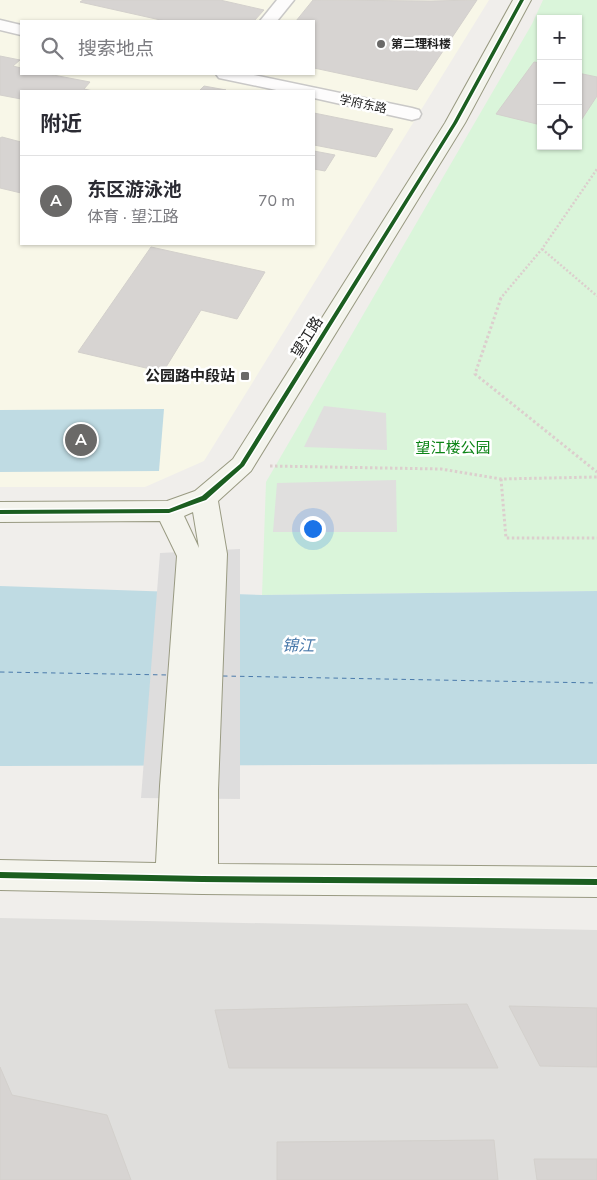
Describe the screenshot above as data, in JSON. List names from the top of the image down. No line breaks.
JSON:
{"streets":{"street":["学府东路","望江路"]},"water":["锦江"],"parks":["望江楼公园"],"places":{"other":["第二理科楼"],"transit":["公园路中段站"]},"page":{"map_buttons":["+","−"],"search":"搜索地点","heading":"附近","list":[{"mark":"A","name":"东区游泳池","note":"体育 · 望江路","value":"70 m"}],"pins":"A"}}
